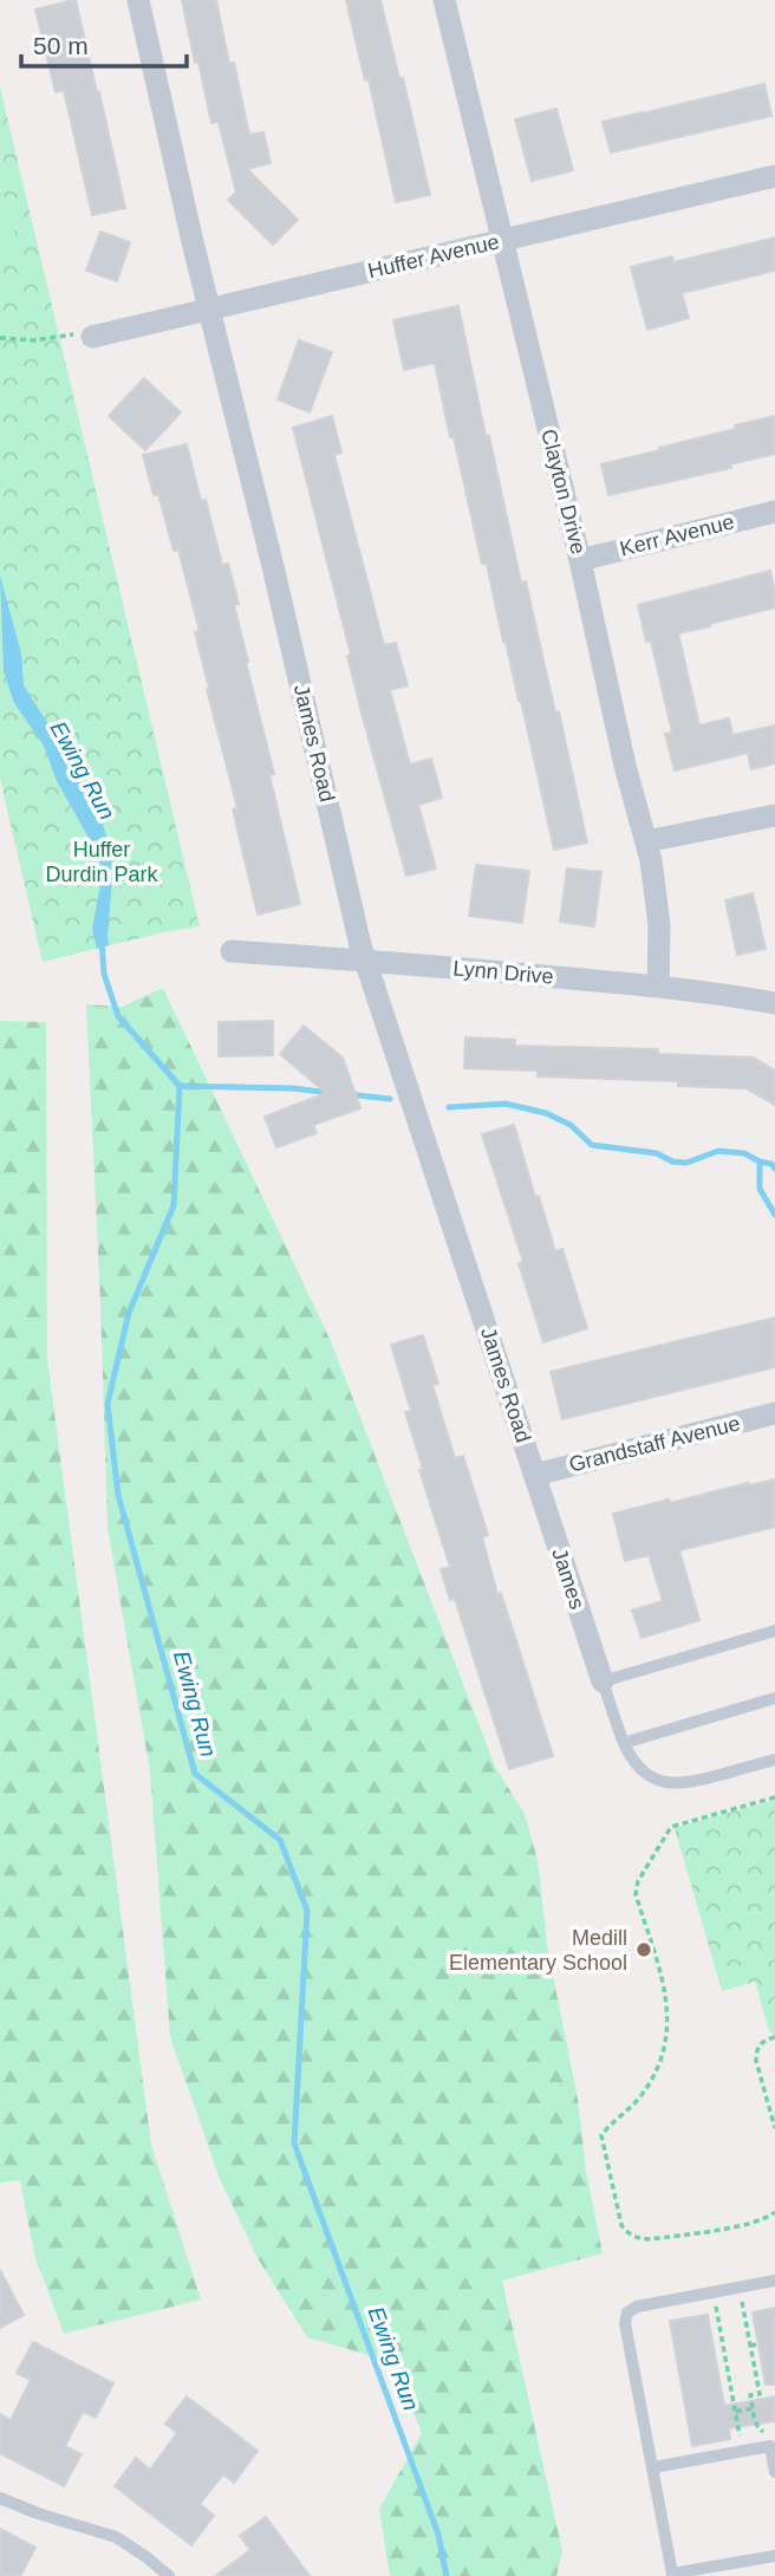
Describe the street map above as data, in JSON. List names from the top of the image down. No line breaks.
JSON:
{"streets":{"street":["Huffer Avenue","Clayton Drive","Kerr Avenue","James Road","Lynn Drive","Grandstaff Avenue","James"]},"crossings":[["Huffer Avenue","Clayton Drive"],["Huffer Avenue","James Road"],["Clayton Drive","Kerr Avenue"],["Clayton Drive","Lynn Drive"],["James Road","Lynn Drive"],["James Road","Grandstaff Avenue"],["James Road","James"],["Grandstaff Avenue","James"]],"water":["Ewing Run"],"parks":["Huffer Durdin Park"],"places":["Medill Elementary School"],"scale_bar":"50 m"}
